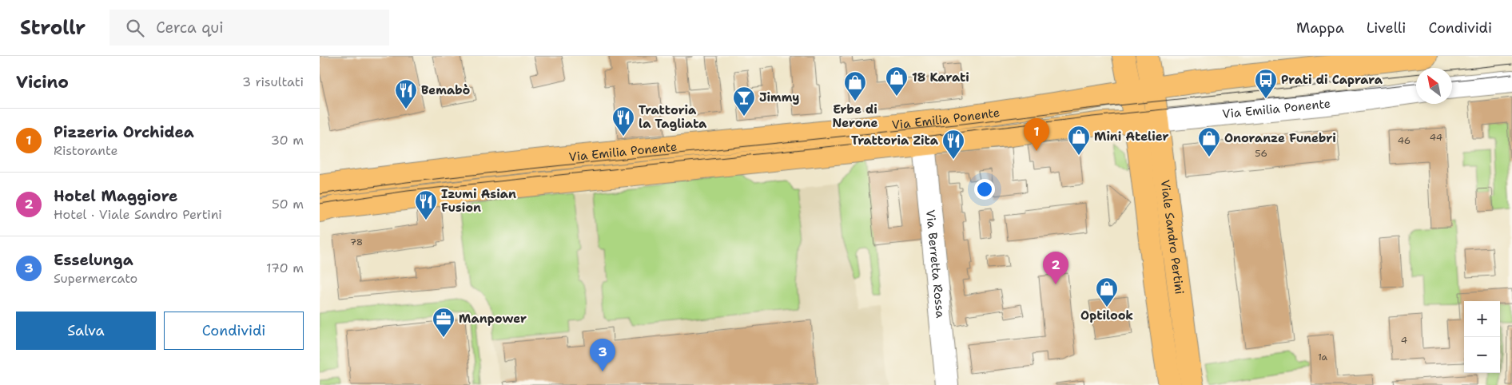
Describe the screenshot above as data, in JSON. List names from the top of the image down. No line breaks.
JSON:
{"streets":{"main road":["Via Emilia Ponente","Viale Sandro Pertini"],"street":["Via Berretta Rossa"]},"crossings":[["Via Emilia Ponente","Viale Sandro Pertini"],["Via Emilia Ponente","Via Berretta Rossa"]],"places":{"shop":["18 Karati","Erbe di Nerone","Mini Atelier","Onoranze Funebri","Optilook"],"bus stop":["Prati di Caprara"],"restaurant":["Bemabò","Trattoria la Tagliata","Trattoria Zita","Izumi Asian Fusion"],"bar":["Jimmy"],"office":["Manpower"]},"house_numbers":["44","46","56","78","4","1a"],"north":"top left","page":{"header":"Strollr","search":"Cerca qui","nav":["Mappa","Livelli","Condividi"],"heading":["Vicino","3 risultati"],"list":[{"mark":"1","name":"Pizzeria Orchidea","note":"Ristorante","value":"30 m"},{"mark":"2","name":"Hotel Maggiore","note":"Hotel · Viale Sandro Pertini","value":"50 m"},{"mark":"3","name":"Esselunga","note":"Supermercato","value":"170 m"}],"pins":["1","2","3"],"buttons":["Salva","Condividi"],"map_buttons":["+","−"]}}
